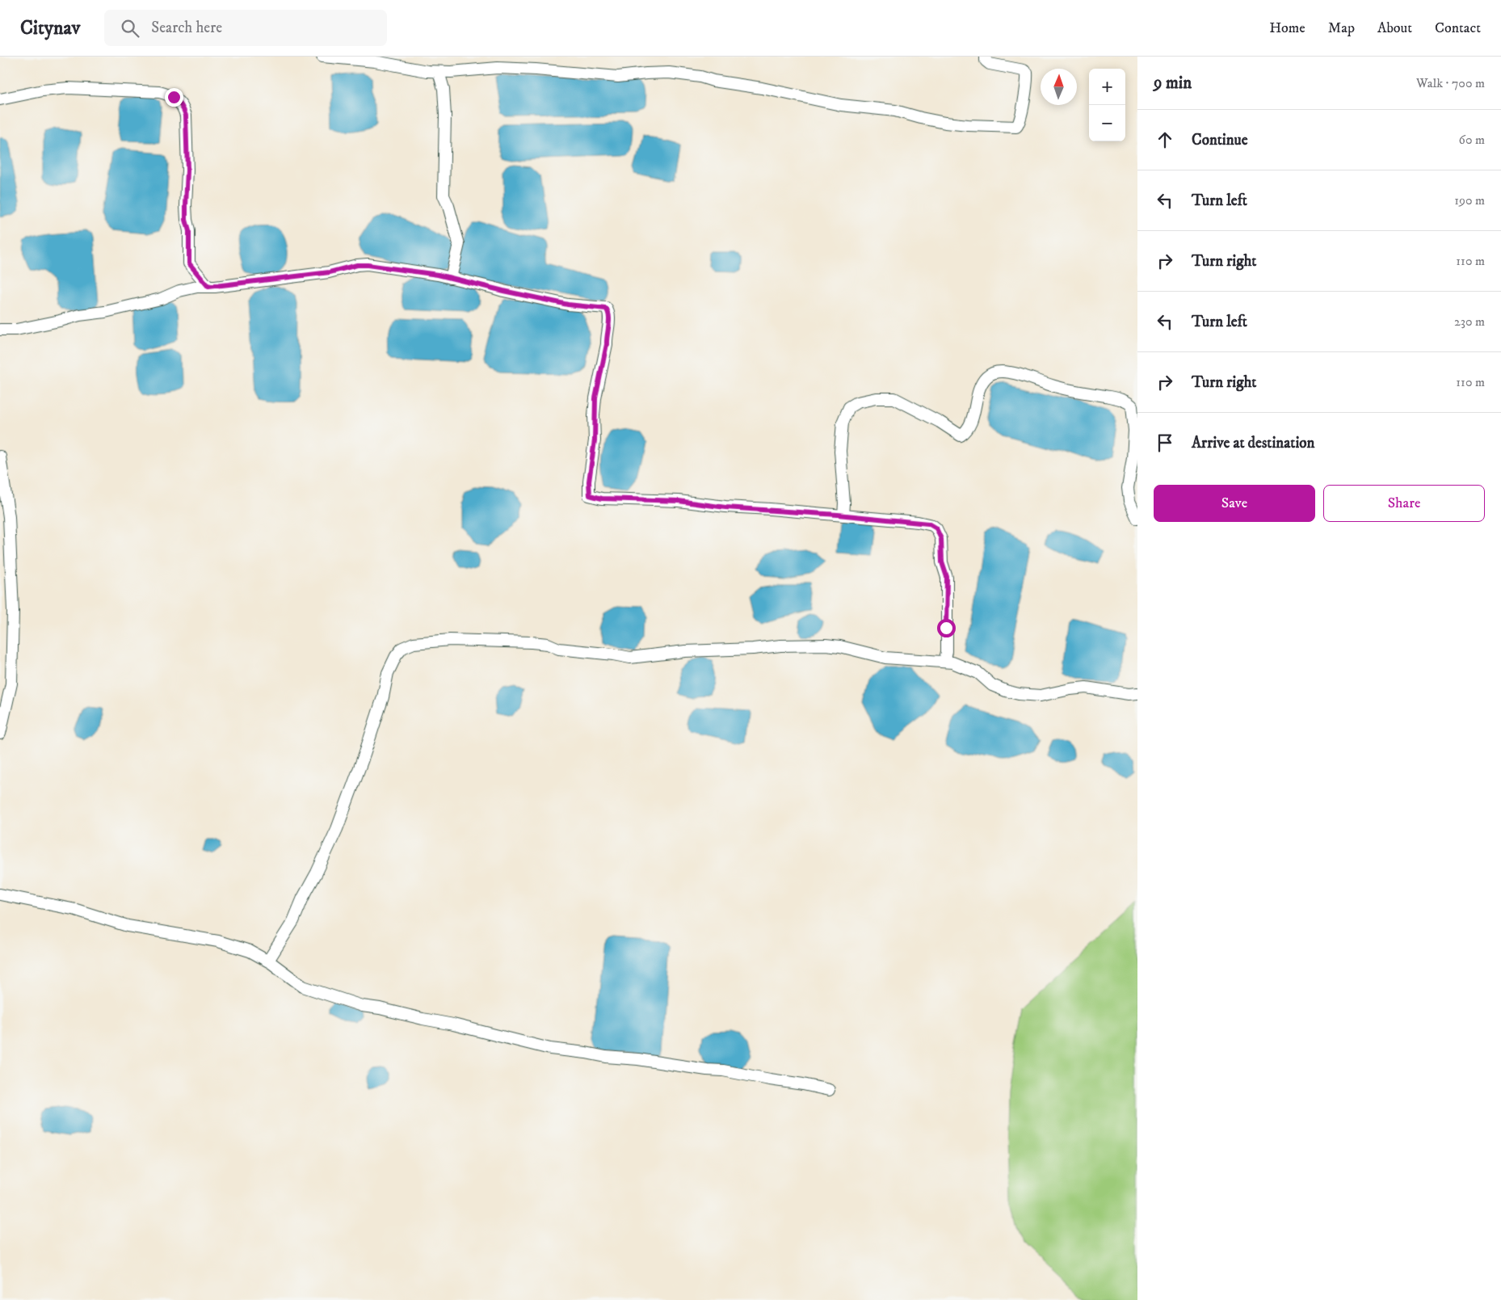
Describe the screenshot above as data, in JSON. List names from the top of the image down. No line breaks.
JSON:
{"north":"top","page":{"header":"Citynav","search":"Search here","nav":["Home","Map","About","Contact"],"heading":["9 min","Walk · 700 m"],"map_buttons":["+","−"],"list":[["Continue","60 m"],["Turn left","190 m"],["Turn right","110 m"],["Turn left","230 m"],["Turn right","110 m"],"Arrive at destination"],"buttons":["Save","Share"]}}
